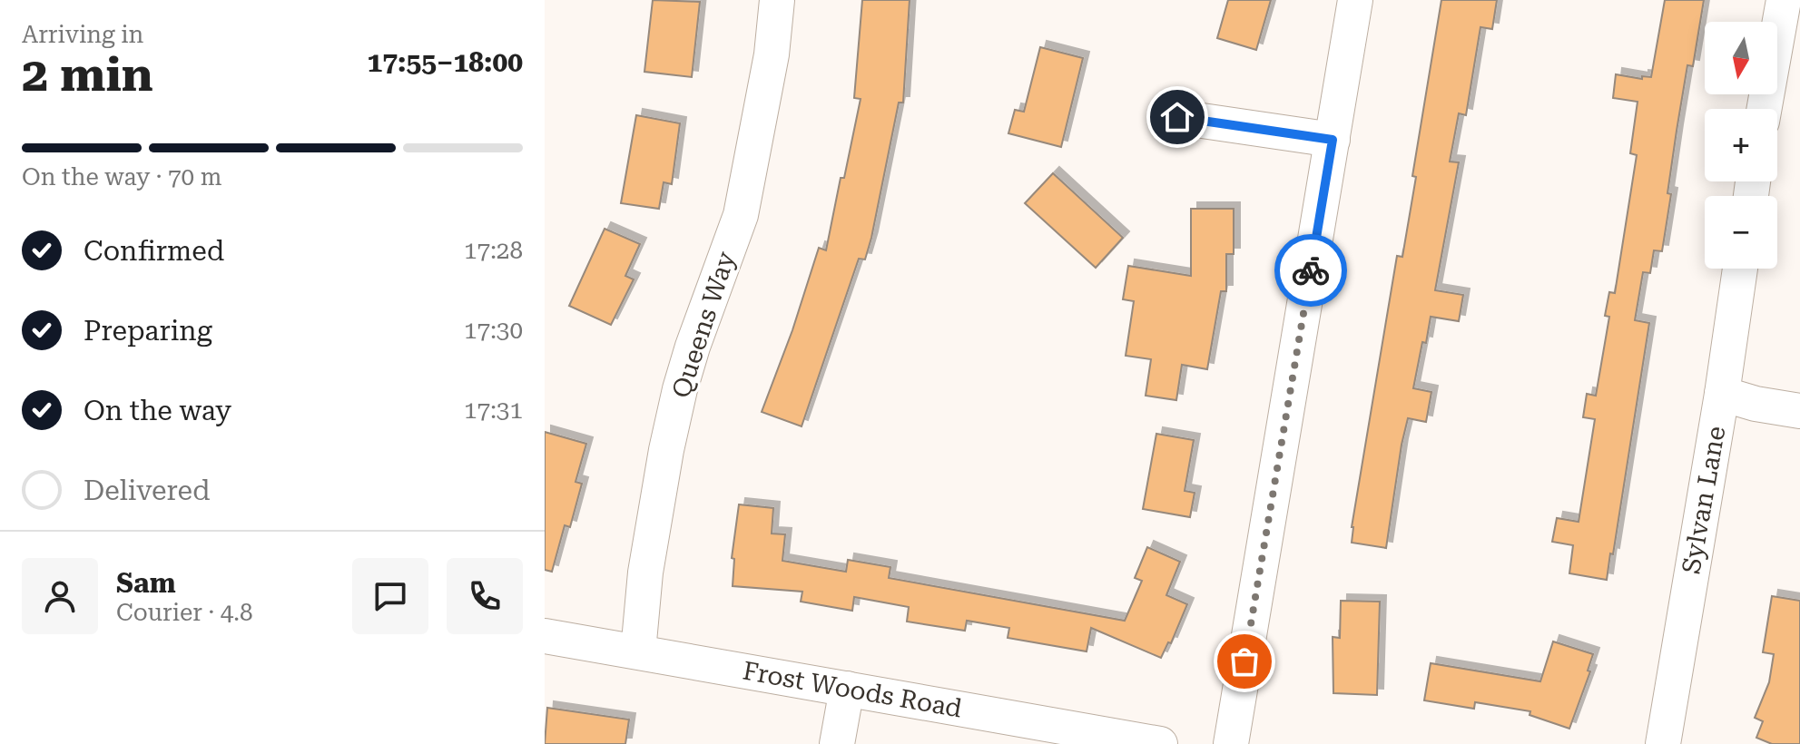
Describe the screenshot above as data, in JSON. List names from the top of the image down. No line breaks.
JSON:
{"streets":{"street":["Queens Way","Sylvan Lane","Frost Woods Road"]},"crossings":[["Queens Way","Frost Woods Road"]],"north":"bottom","page":{"heading":["2 min","Arriving in","17:55–18:00"],"panel":["Sam","Courier · 4.8"],"map_buttons":["+","−"],"bar":"On the way · 70 m","list":[["Confirmed","17:28"],["Preparing","17:30"],["On the way","17:31"],"Delivered"]}}
